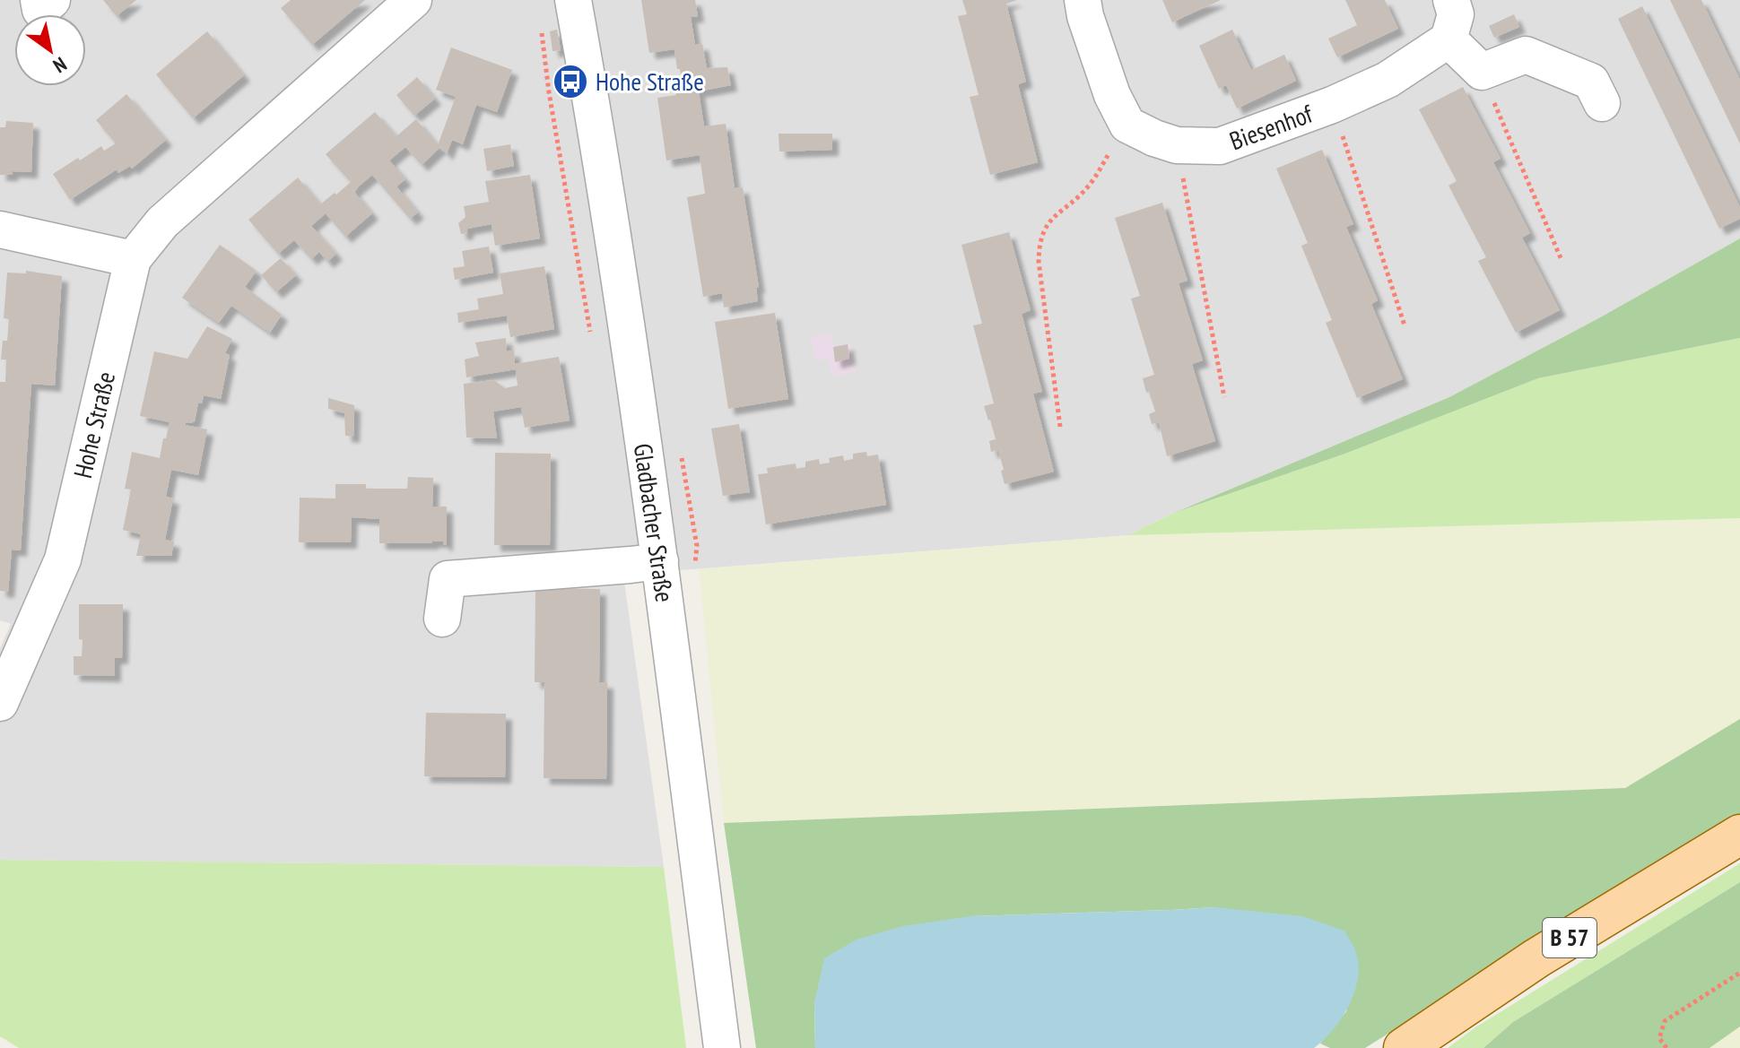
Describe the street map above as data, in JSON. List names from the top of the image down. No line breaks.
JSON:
{"streets":{"main road":["B 57"],"street":["Biesenhof","Hohe Straße","Gladbacher Straße"]},"places":{"bus stop":["Hohe Straße"]},"north":"bottom right"}
